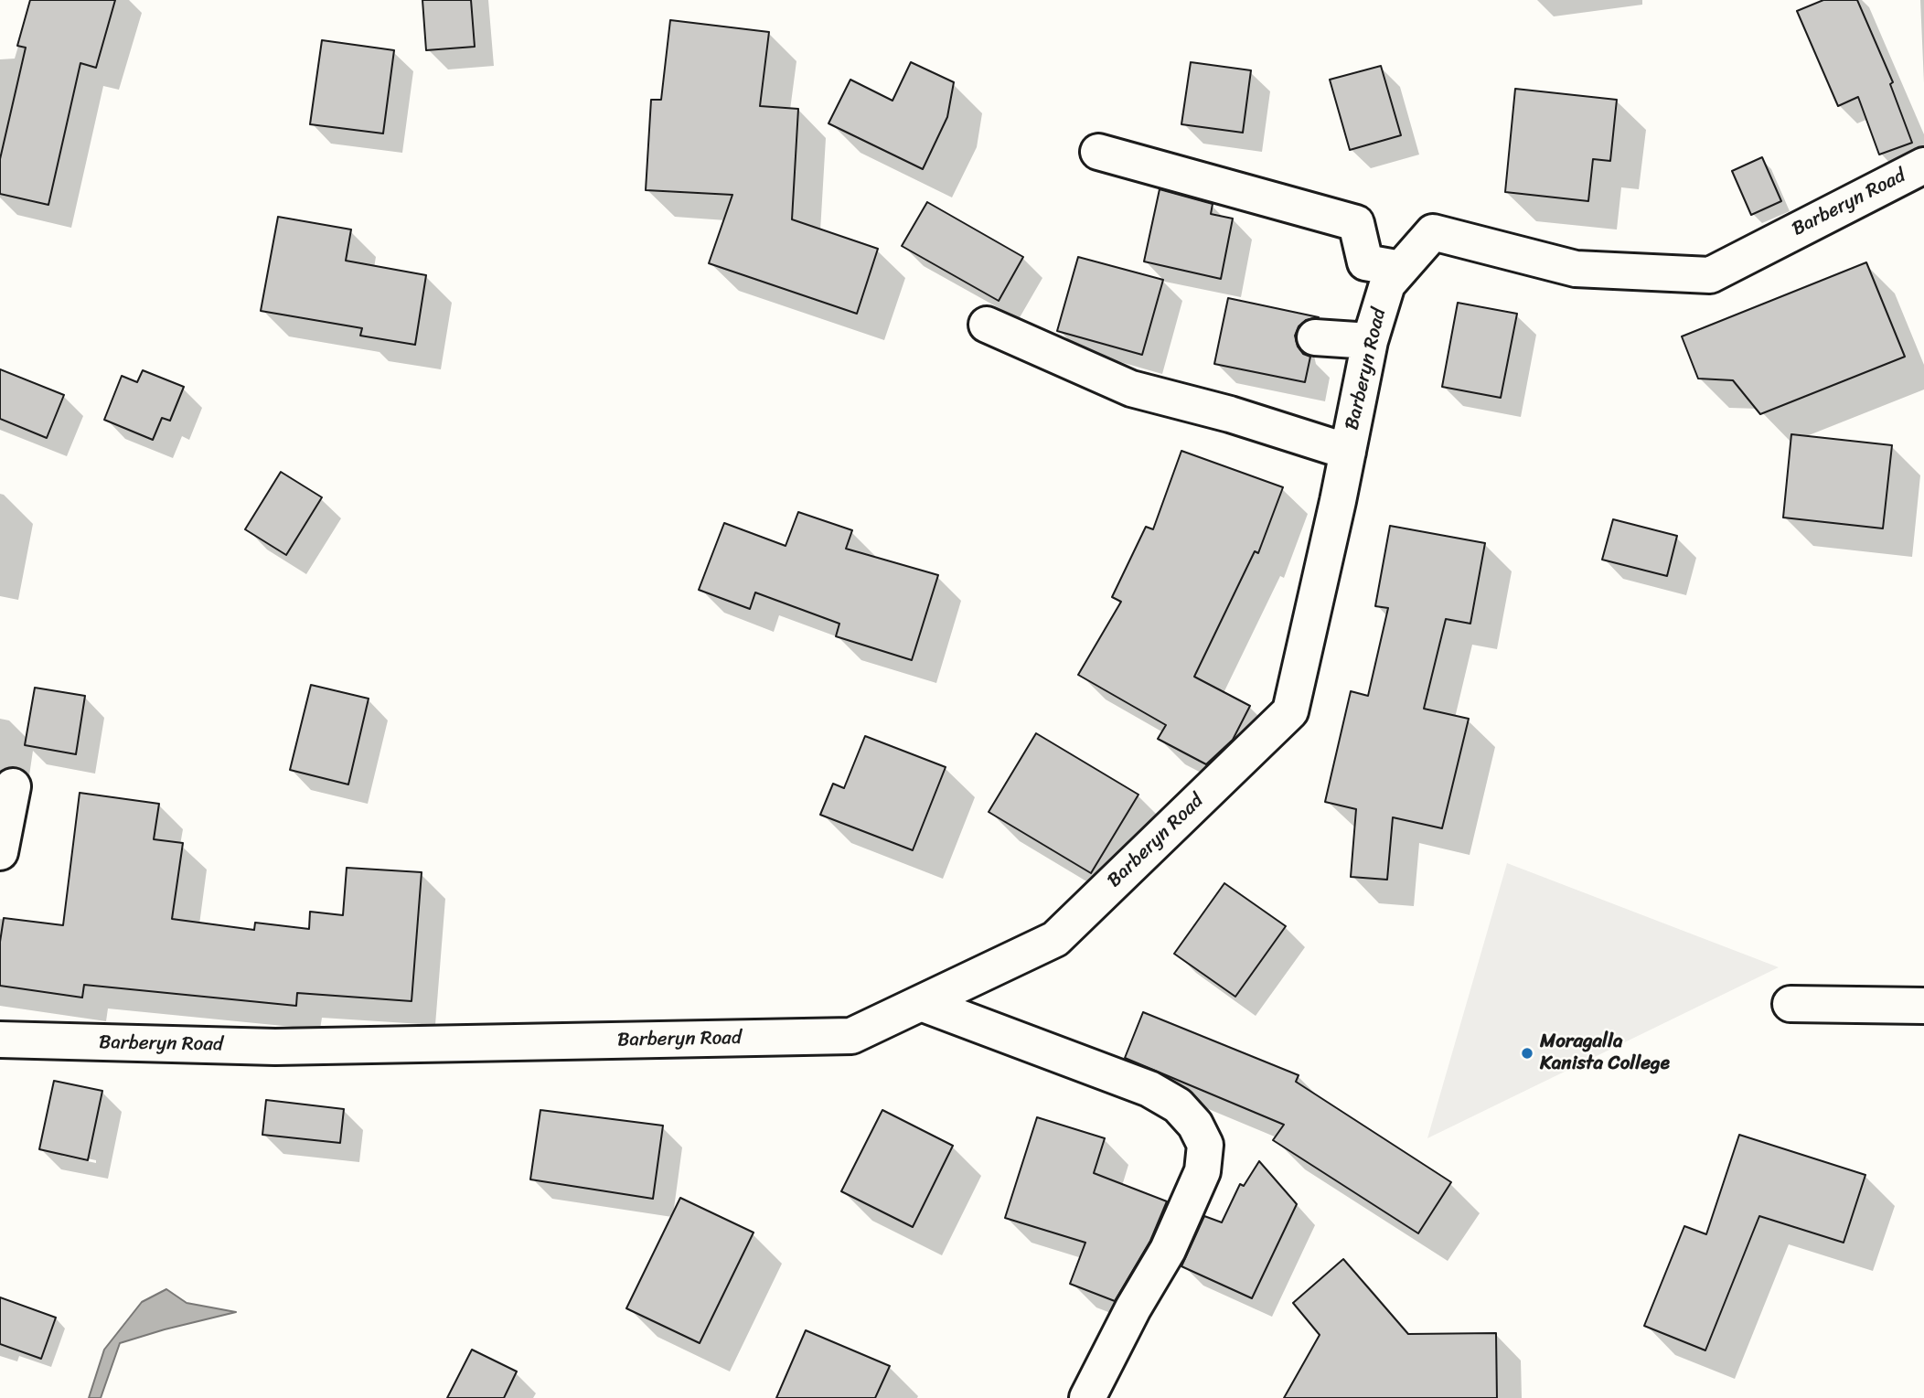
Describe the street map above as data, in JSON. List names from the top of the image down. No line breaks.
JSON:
{"streets":{"street":["Barberyn Road"]},"places":["Moragalla Kanista College"]}
